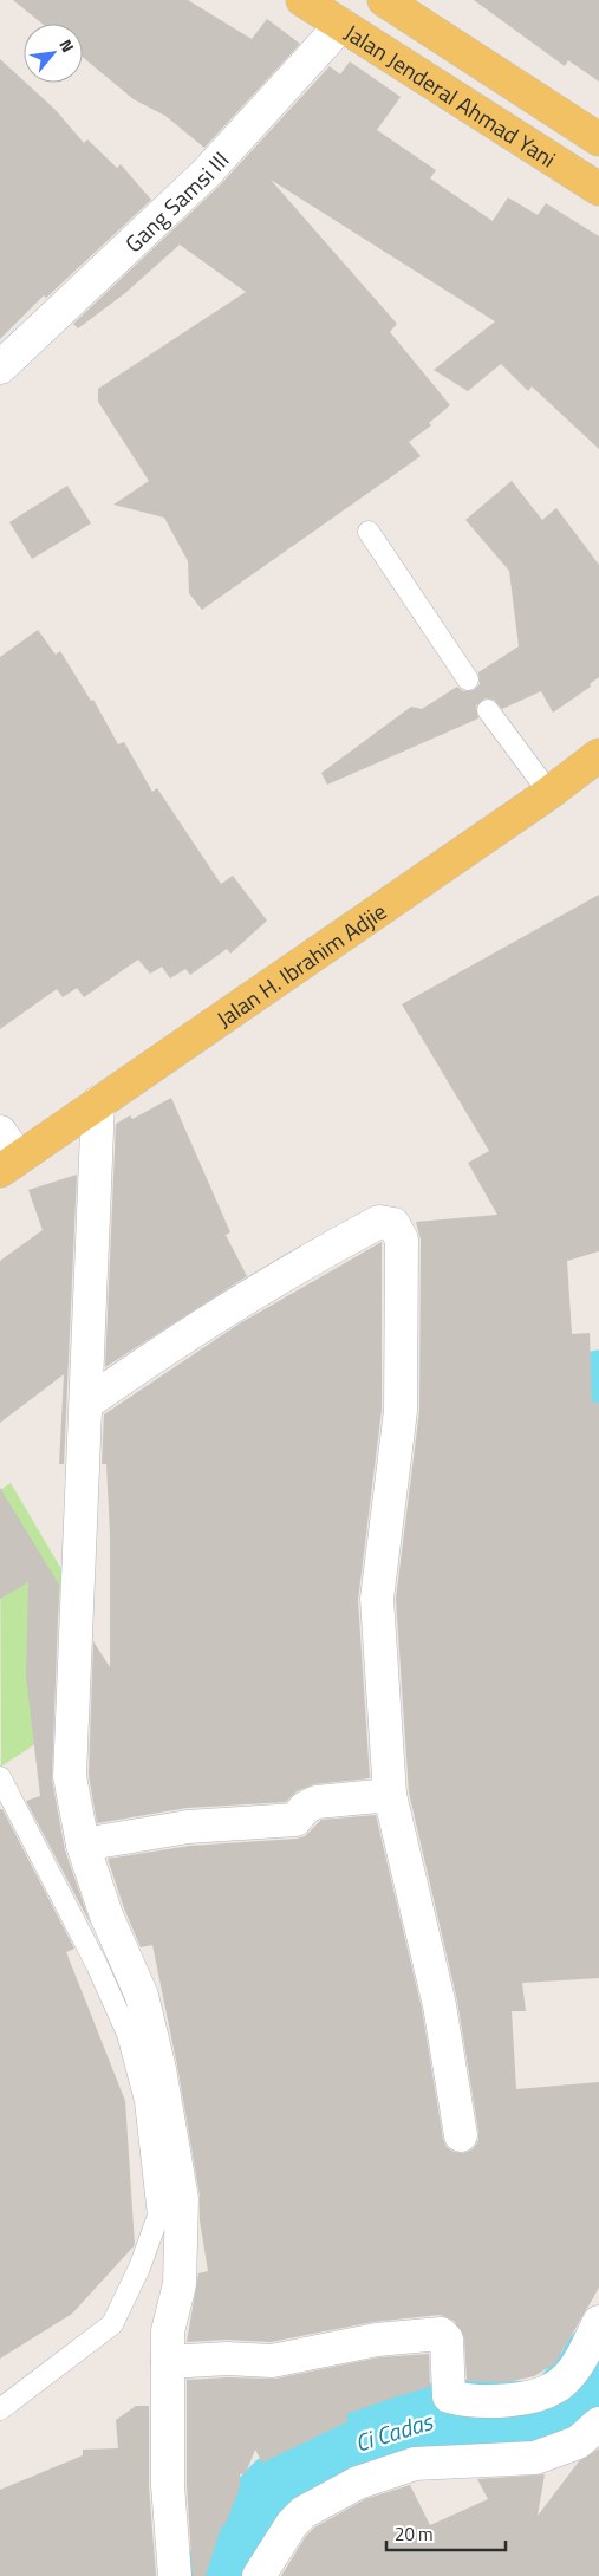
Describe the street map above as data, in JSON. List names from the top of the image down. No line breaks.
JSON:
{"streets":{"main road":["Jalan Jenderal Ahmad Yani","Jalan H. Ibrahim Adjie"],"street":["Gang Samsi III"]},"crossings":[["Jalan Jenderal Ahmad Yani","Gang Samsi III"]],"water":["Ci Cadas"],"scale_bar":"20 m","north":"top right"}
